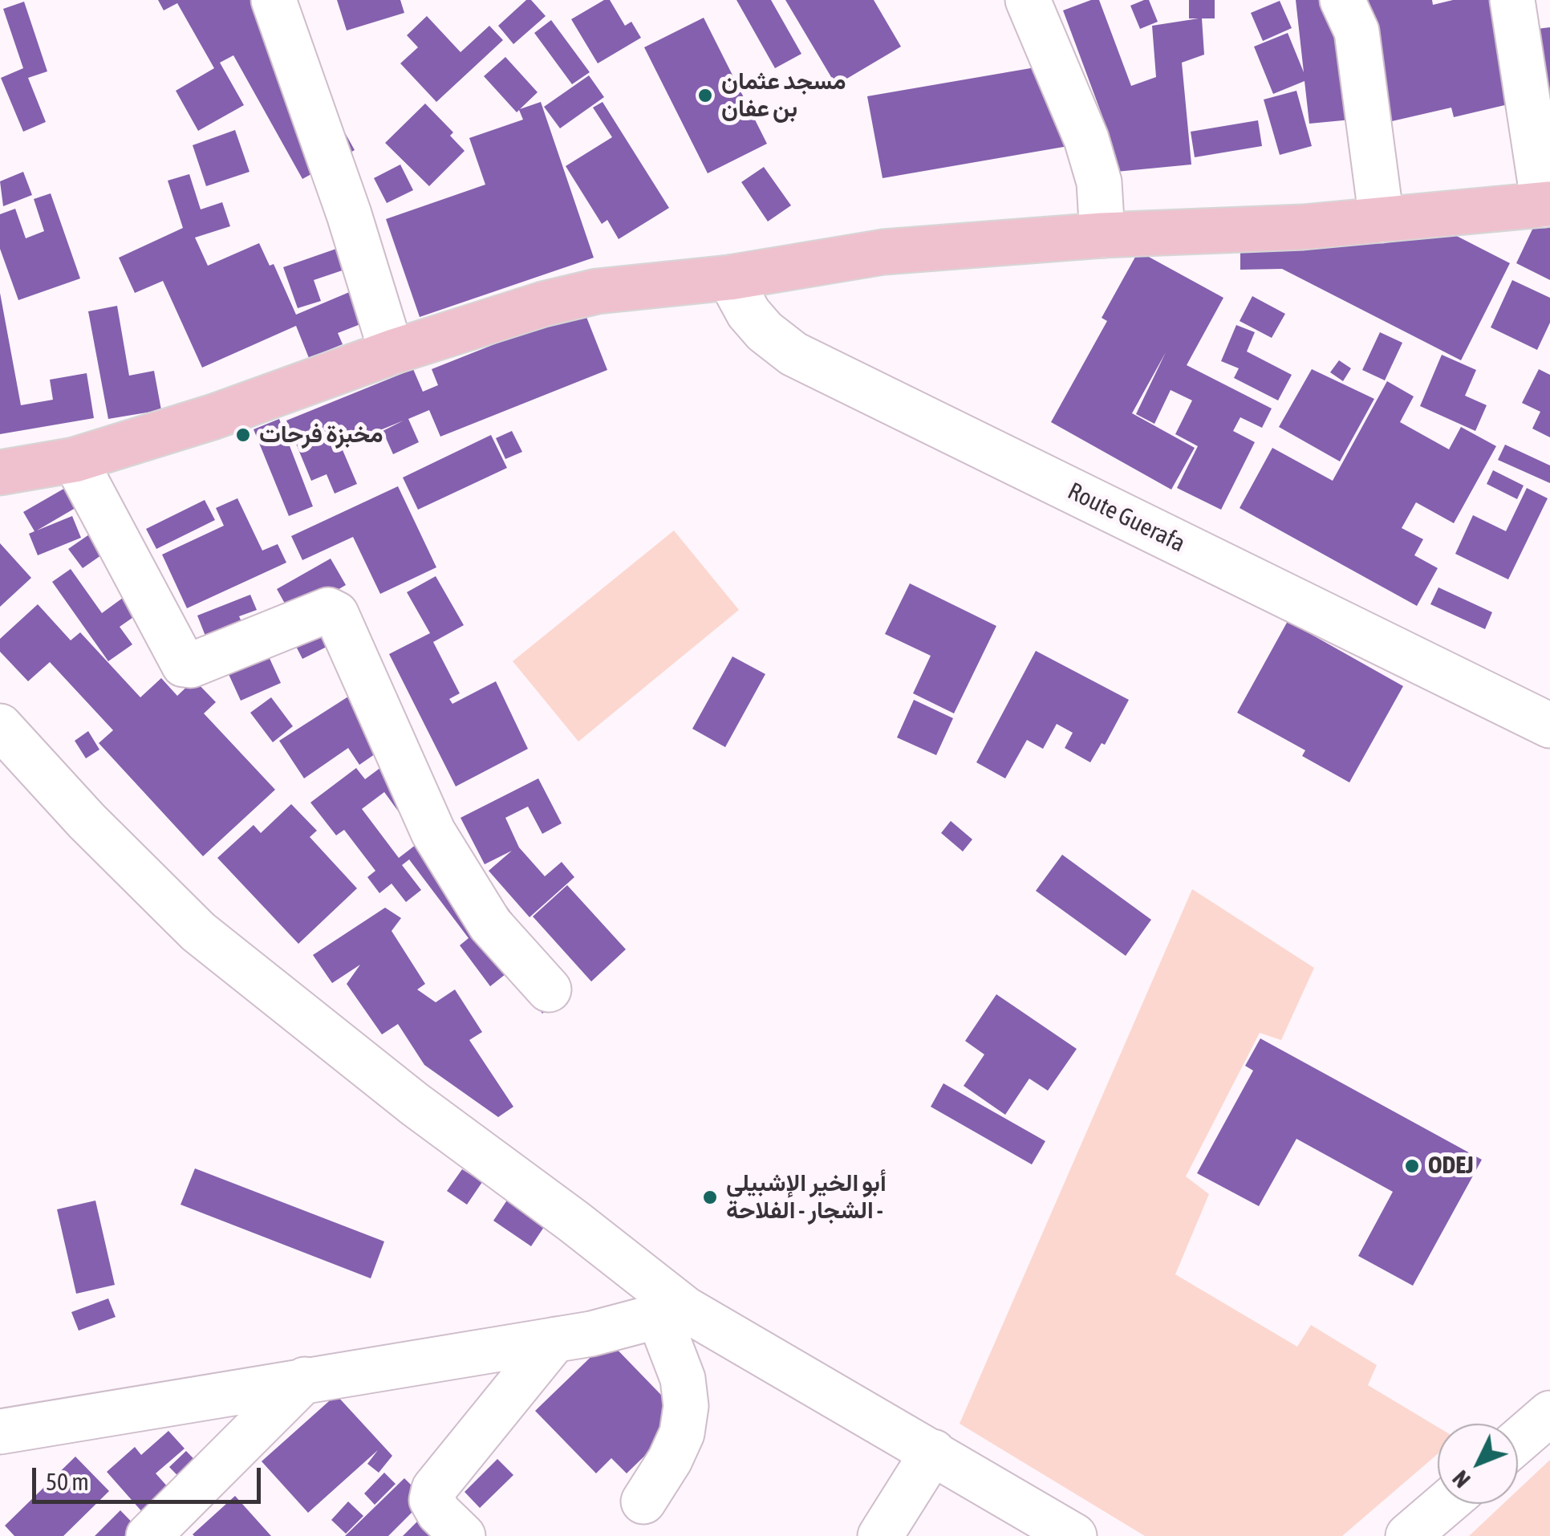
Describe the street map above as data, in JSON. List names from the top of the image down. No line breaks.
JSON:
{"streets":{"street":["Route Guerafa"]},"places":["مسجد عثمان بن عفان","مخبزة فرحات","ODEJ","أبو الخير الإشبيلي الشجار - الفلاحة -"],"scale_bar":"50 m","north":"bottom left"}
